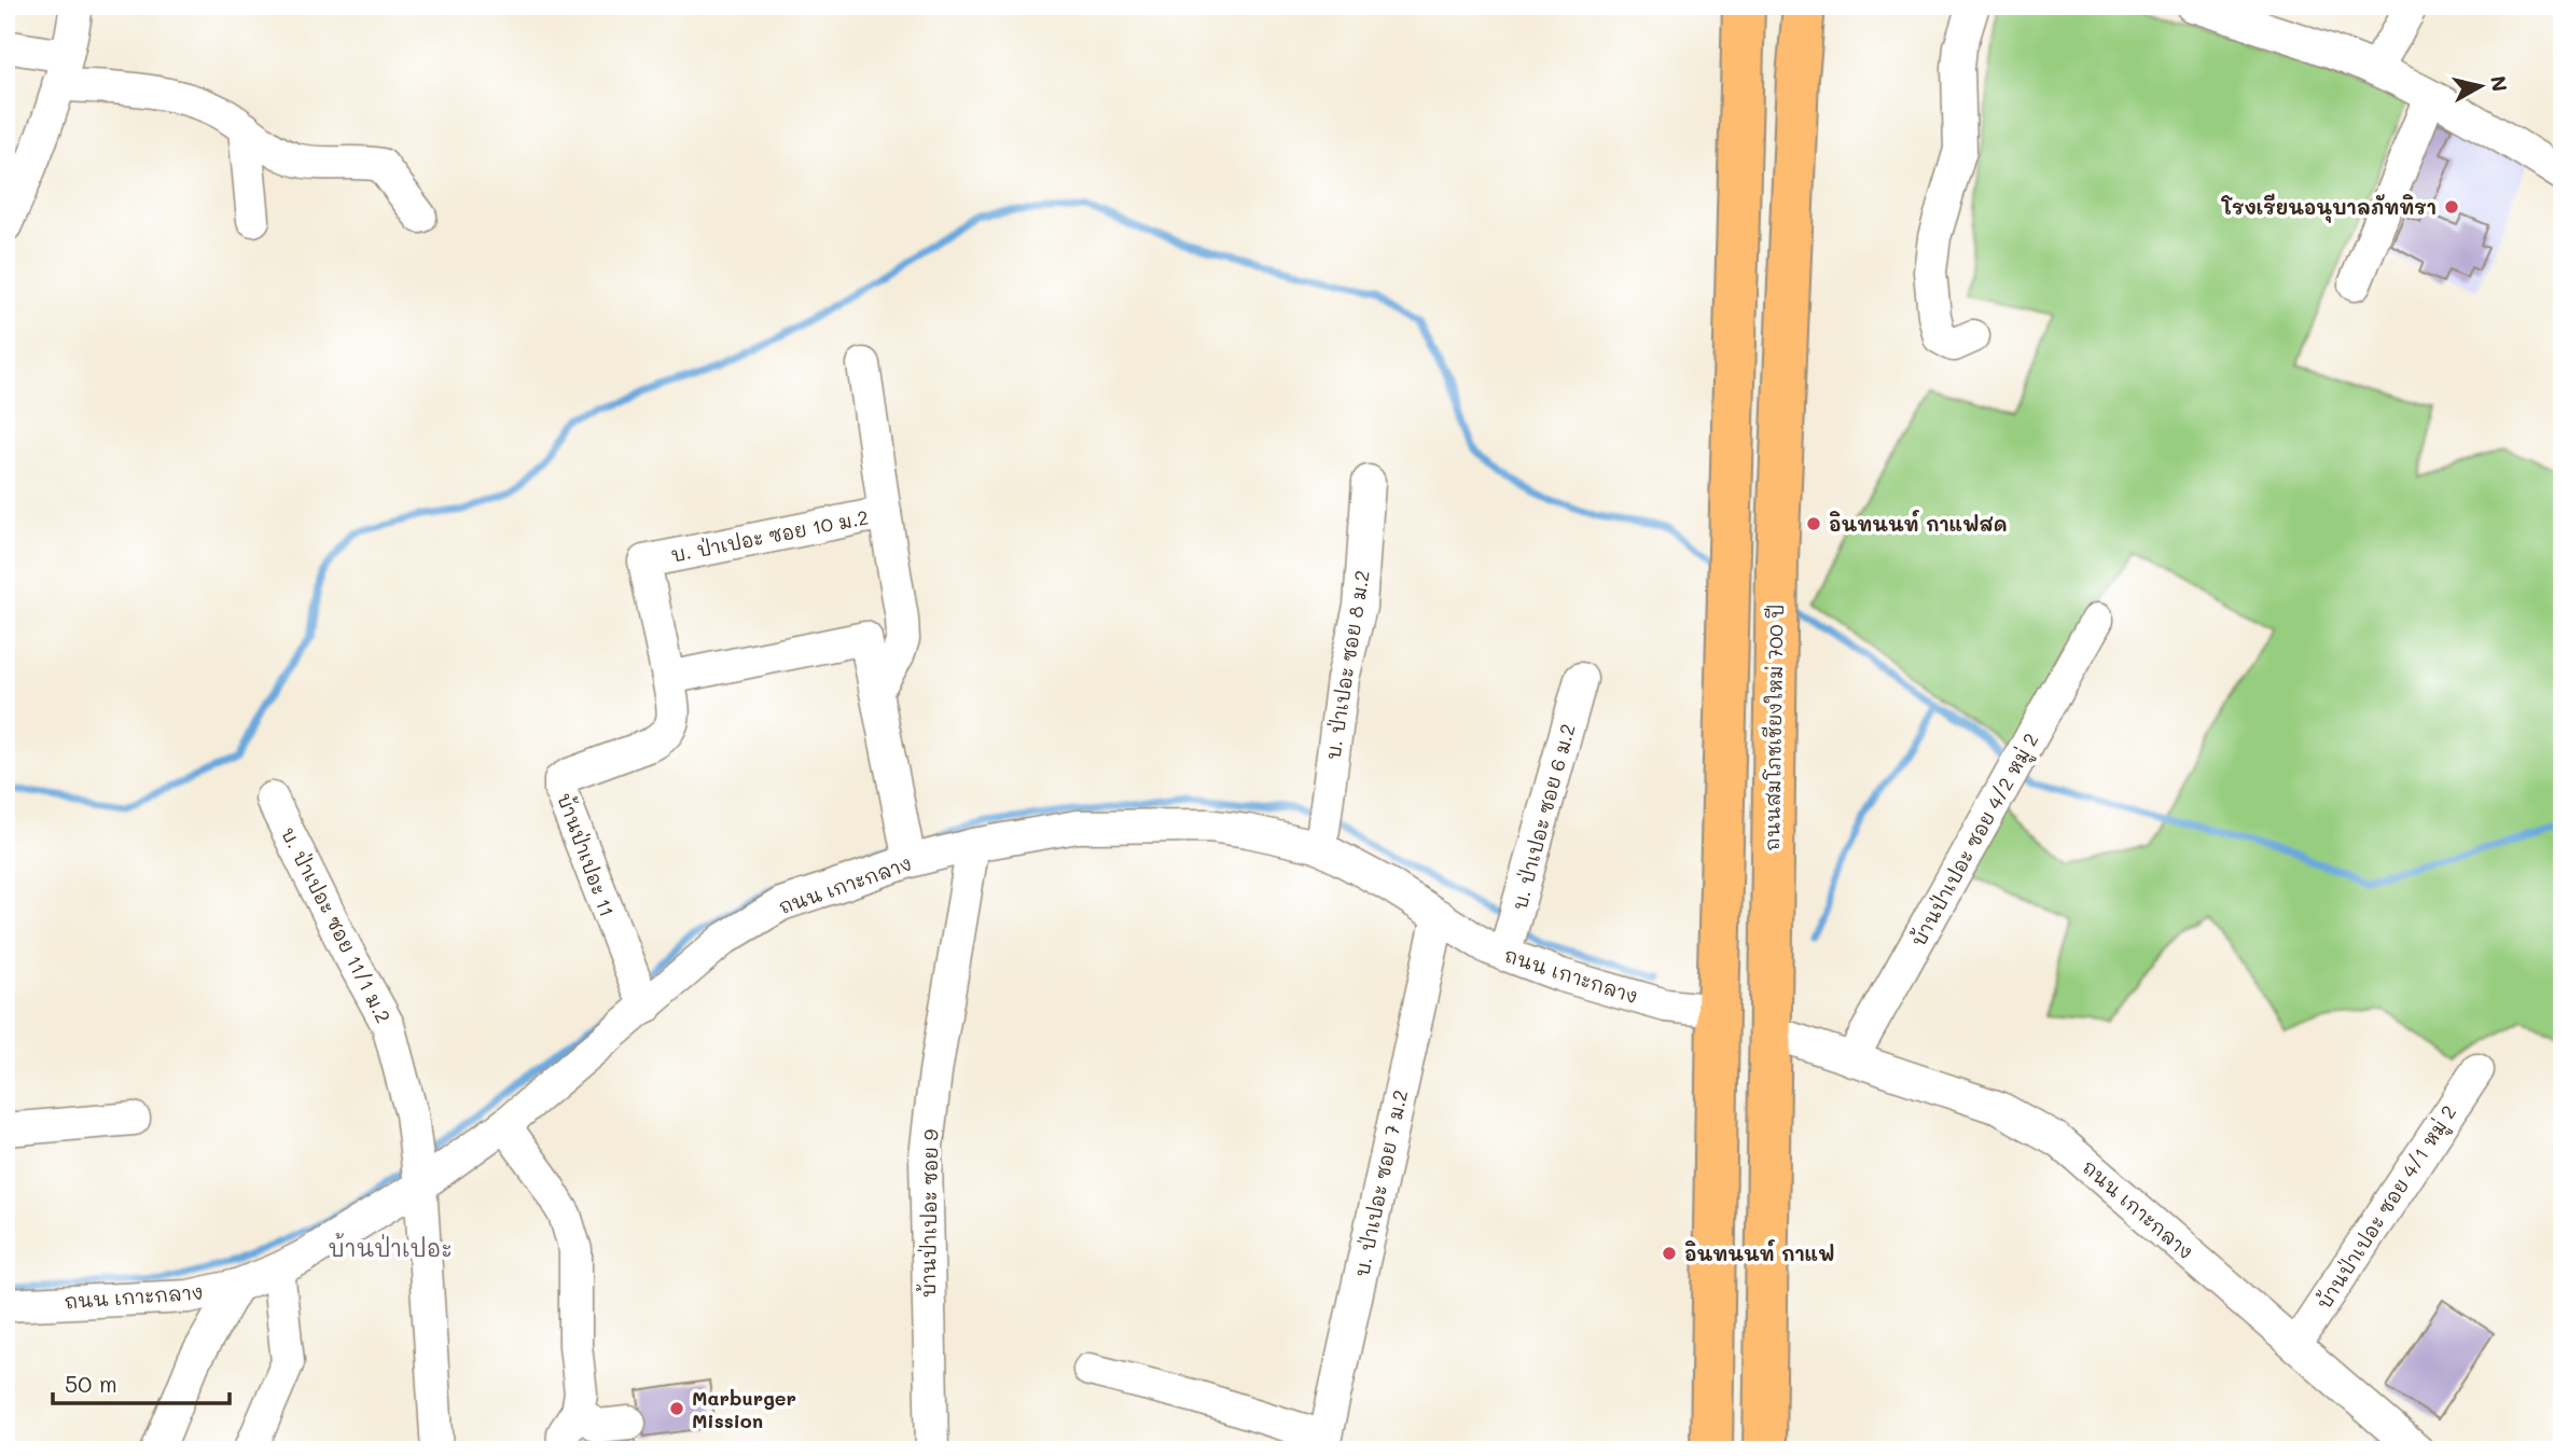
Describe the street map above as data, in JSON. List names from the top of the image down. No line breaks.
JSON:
{"streets":{"main road":["ถนนสมโภชเชียงใหม่ 700 ปี"],"street":["บ. ป่าเปอะ ซอย 10 ม.2","บ. ป่าเปอะ ซอย 8 ม.2","บ. ป่าเปอะ ซอย 6 ม.2","บ้านป่าเปอะ ซอย 4/2 หมู่ 2","บ้านป่าเปอะ 11","ถนน เกาะกลาง","บ. ป่าเปอะ ซอย 11/1 ม.2","บ. ป่าเปอะ ซอย 7 ม.2","บ้านป่าเปอะ ซอย 4/1 หมู่ 2","บ้านป่าเปอะ ซอย 9"]},"crossings":[["บ. ป่าเปอะ ซอย 10 ม.2","บ้านป่าเปอะ 11"],["บ. ป่าเปอะ ซอย 8 ม.2","ถนน เกาะกลาง"],["ถนนสมโภชเชียงใหม่ 700 ปี","ถนน เกาะกลาง"],["บ. ป่าเปอะ ซอย 6 ม.2","ถนน เกาะกลาง"],["บ้านป่าเปอะ ซอย 4/2 หมู่ 2","ถนน เกาะกลาง"],["บ้านป่าเปอะ 11","ถนน เกาะกลาง"],["ถนน เกาะกลาง","บ. ป่าเปอะ ซอย 11/1 ม.2"],["ถนน เกาะกลาง","บ. ป่าเปอะ ซอย 7 ม.2"],["ถนน เกาะกลาง","บ้านป่าเปอะ ซอย 4/1 หมู่ 2"],["ถนน เกาะกลาง","บ้านป่าเปอะ ซอย 9"]],"districts":["บ้านป่าเปอะ"],"places":["โรงเรียนอนุบาลภัททิรา","อินทนนท์ กาแฟสด","อินทนนท์ กาแฟ","Marburger Mission"],"scale_bar":"50 m","north":"right"}
